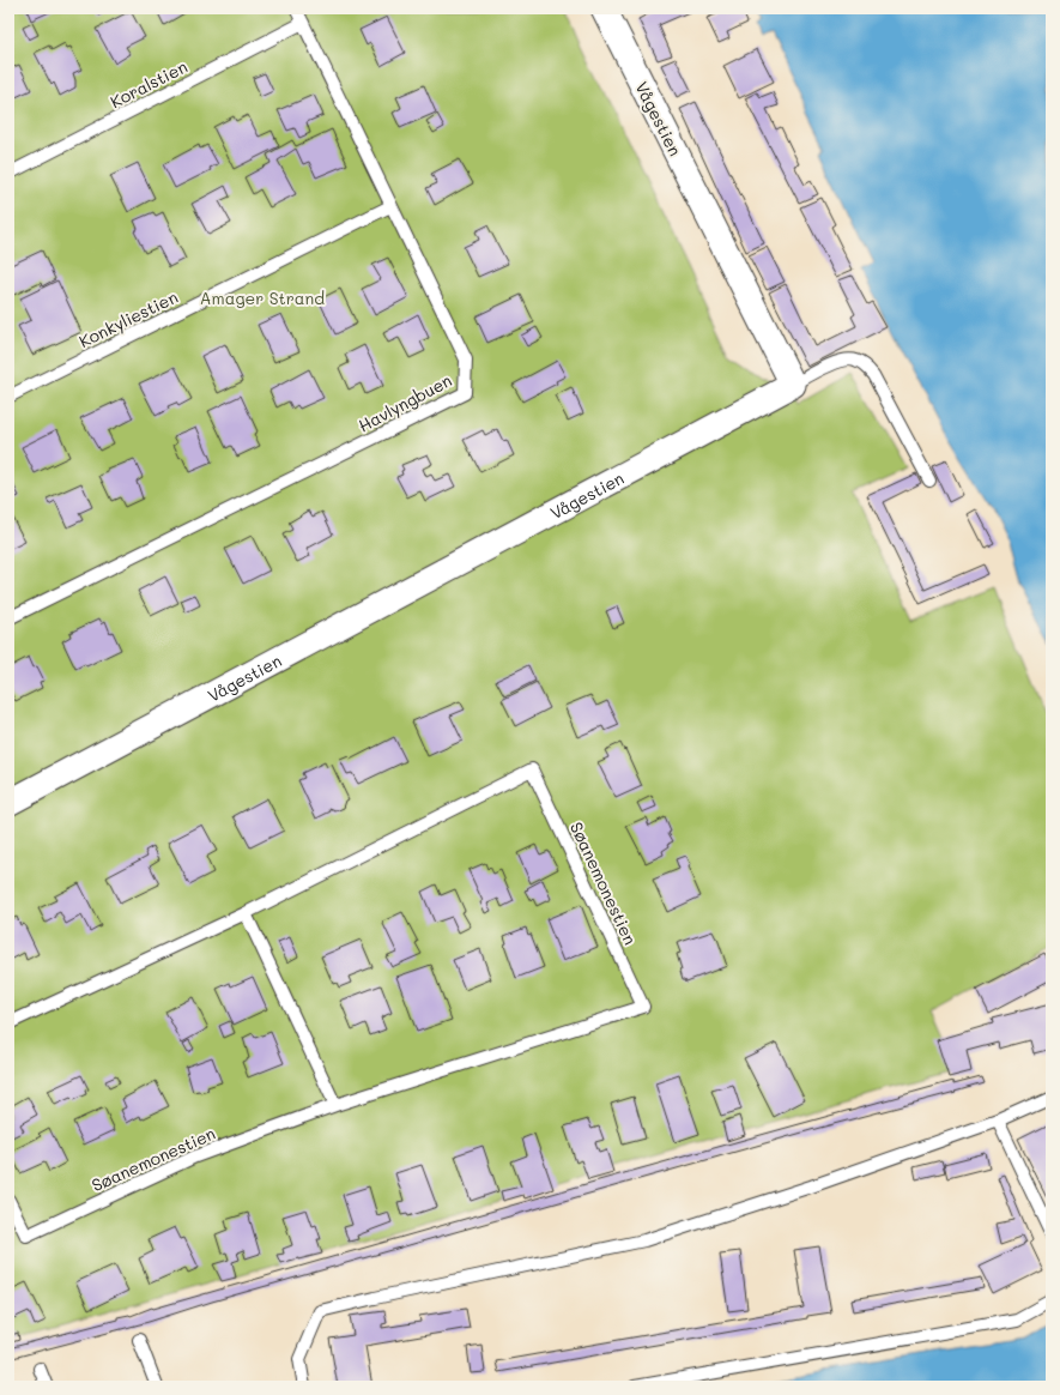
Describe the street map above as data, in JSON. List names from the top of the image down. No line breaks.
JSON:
{"streets":{"street":["Vågestien"],"lane":["Koralstien","Konkyliestien","Havlyngbuen","Søanemonestien"]},"crossings":[["Koralstien","Havlyngbuen"],["Konkyliestien","Havlyngbuen"]],"parks":["Amager Strand"]}
